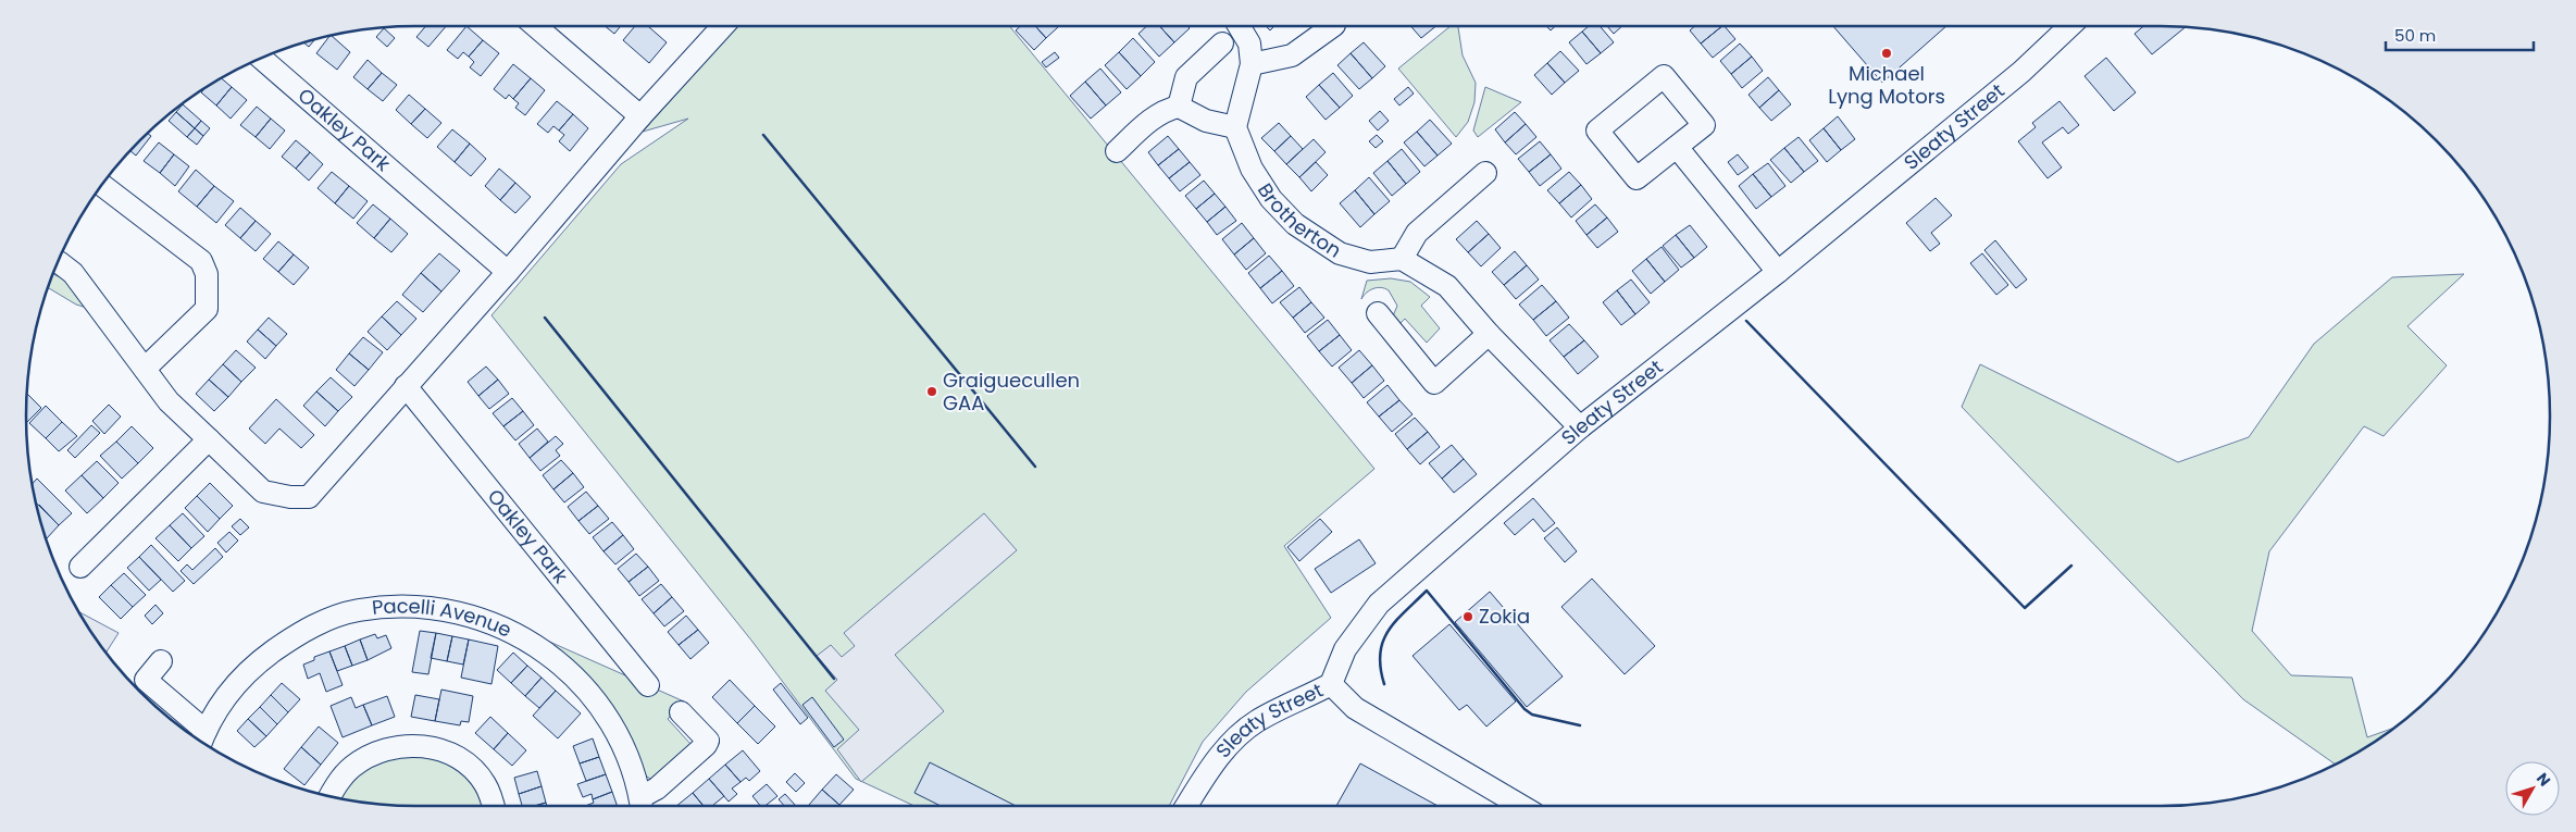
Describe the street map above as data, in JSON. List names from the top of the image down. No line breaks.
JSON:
{"streets":{"street":["Sleaty Street","Oakley Park","Brotherton","Pacelli Avenue"]},"places":["Michael Lyng Motors","Graiguecullen GAA","Zokia"],"scale_bar":"50 m","north":"top right"}
